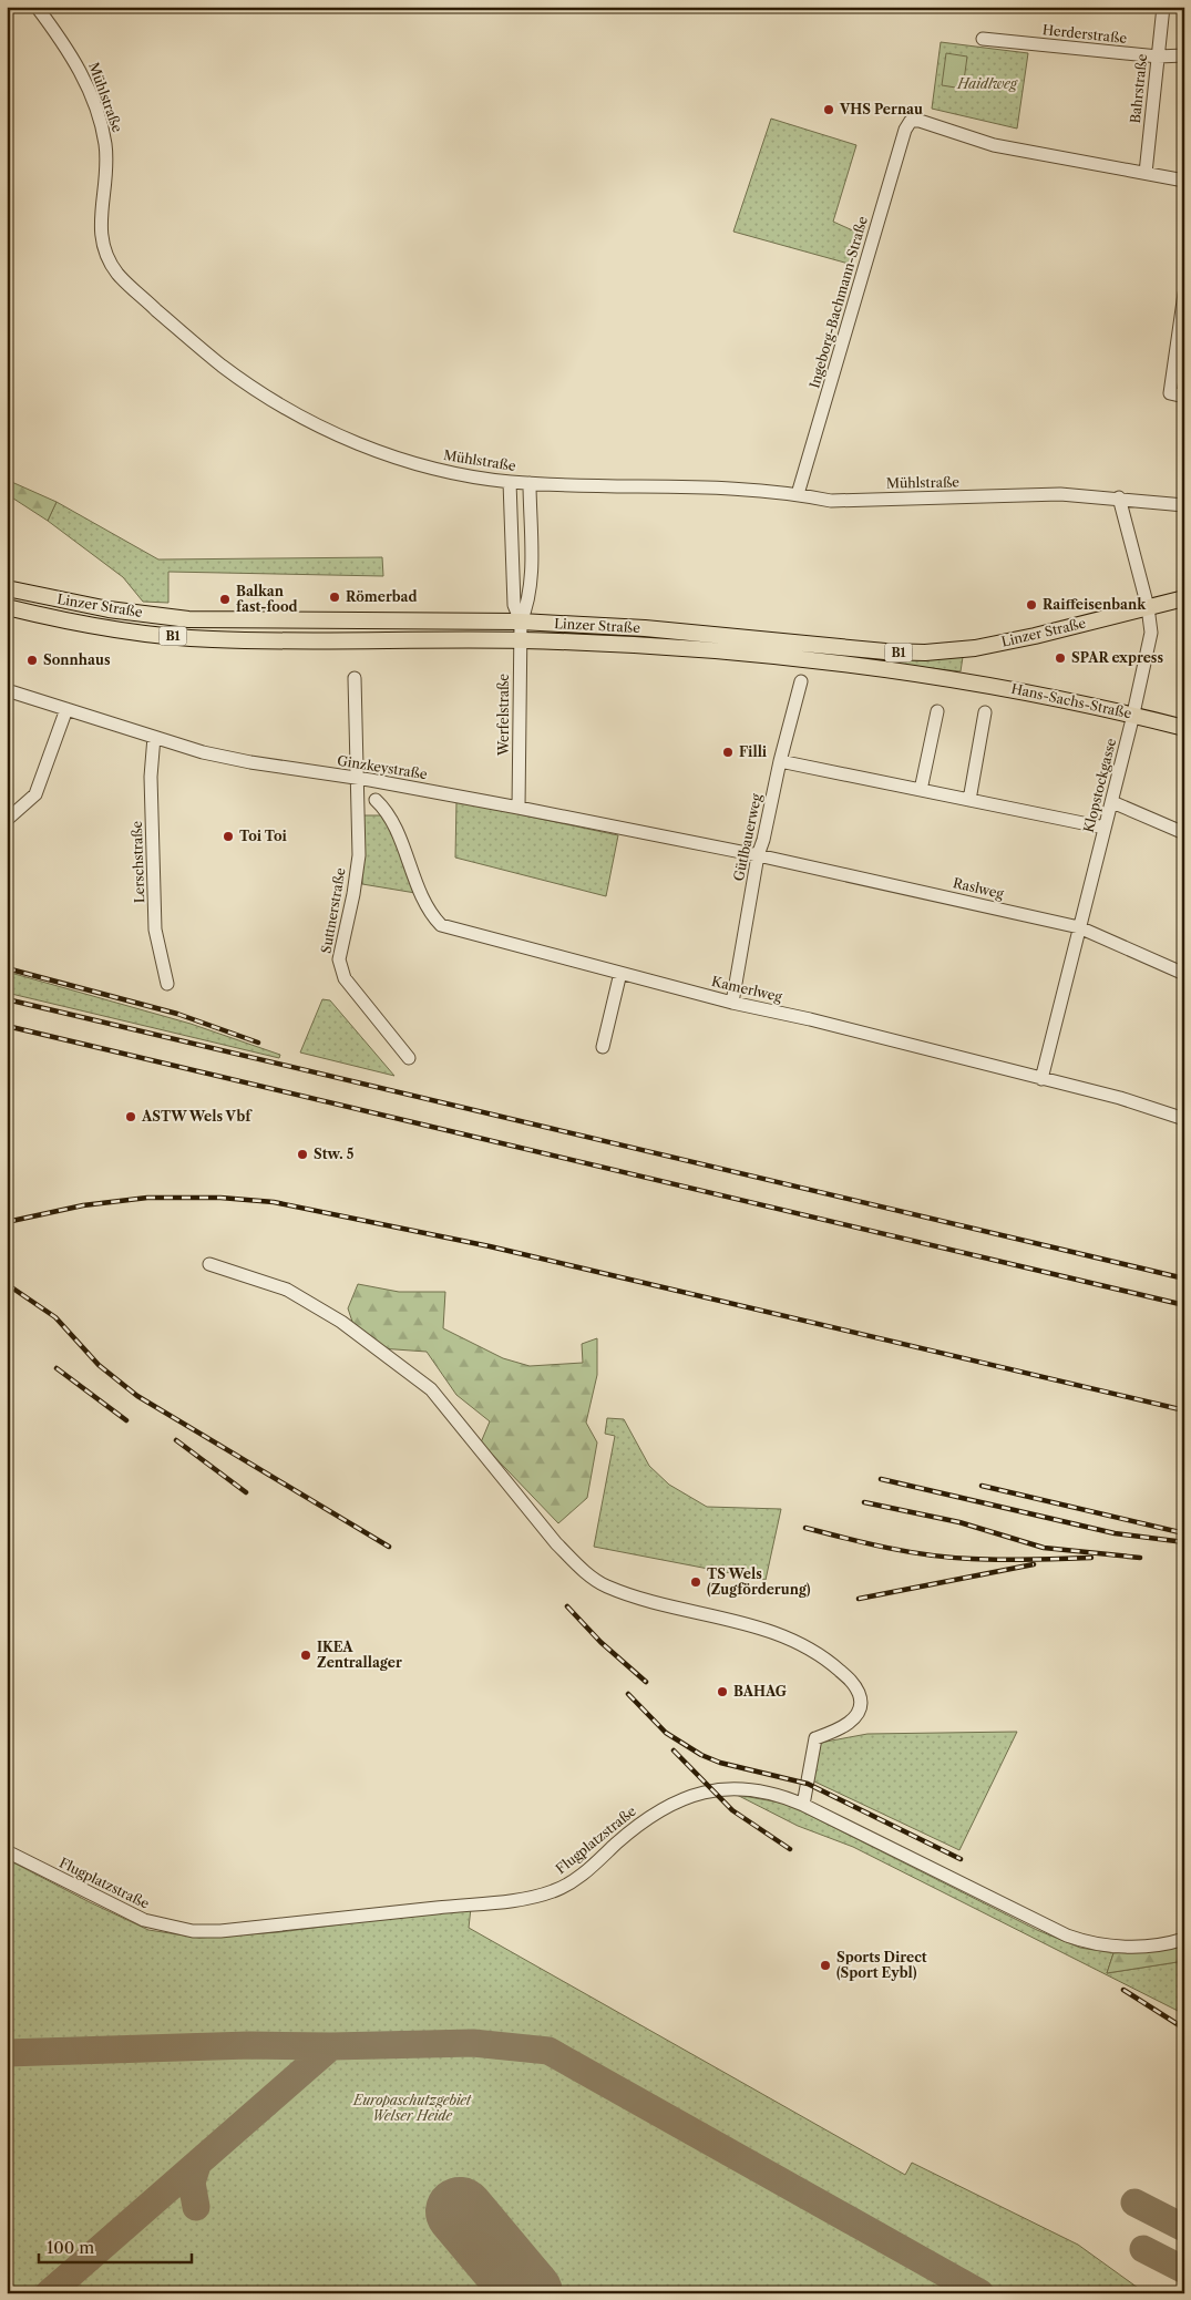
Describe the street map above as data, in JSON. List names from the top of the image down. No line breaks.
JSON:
{"streets":{"main road":["Linzer Straße","B1","Hans-Sachs-Straße"],"street":["Herderstraße","Bahrstraße","Mühlstraße","Ingeborg-Bachmann-Straße","Werfelstraße","Ginzkeystraße","Klopstockgasse","Gütlbauerweg","Lerschstraße","Raslweg","Suttnerstraße","Kamerlweg","Flugplatzstraße"]},"crossings":[["Herderstraße","Bahrstraße"],["Bahrstraße","Ingeborg-Bachmann-Straße"],["Mühlstraße","Ingeborg-Bachmann-Straße"],["Mühlstraße","Werfelstraße"],["Mühlstraße","Klopstockgasse"],["Linzer Straße","Hans-Sachs-Straße"],["Linzer Straße","Werfelstraße"],["Linzer Straße","Klopstockgasse"],["Hans-Sachs-Straße","Klopstockgasse"],["Werfelstraße","Ginzkeystraße"],["Ginzkeystraße","Gütlbauerweg"],["Ginzkeystraße","Lerschstraße"],["Ginzkeystraße","Raslweg"],["Ginzkeystraße","Suttnerstraße"],["Klopstockgasse","Raslweg"],["Klopstockgasse","Kamerlweg"],["Gütlbauerweg","Raslweg"],["Gütlbauerweg","Kamerlweg"]],"parks":["Haidlweg","Europaschutzgebiet Welser Heide"],"places":["VHS Pernau","Römerbad","Balkan fast-food","Raiffeisenbank","SPAR express","Sonnhaus","Filli","Toi Toi","ASTW Wels Vbf","Stw. 5","TS Wels (Zugförderung)","IKEA Zentrallager","BAHAG","Sports Direct (Sport Eybl)"],"scale_bar":"100 m"}
